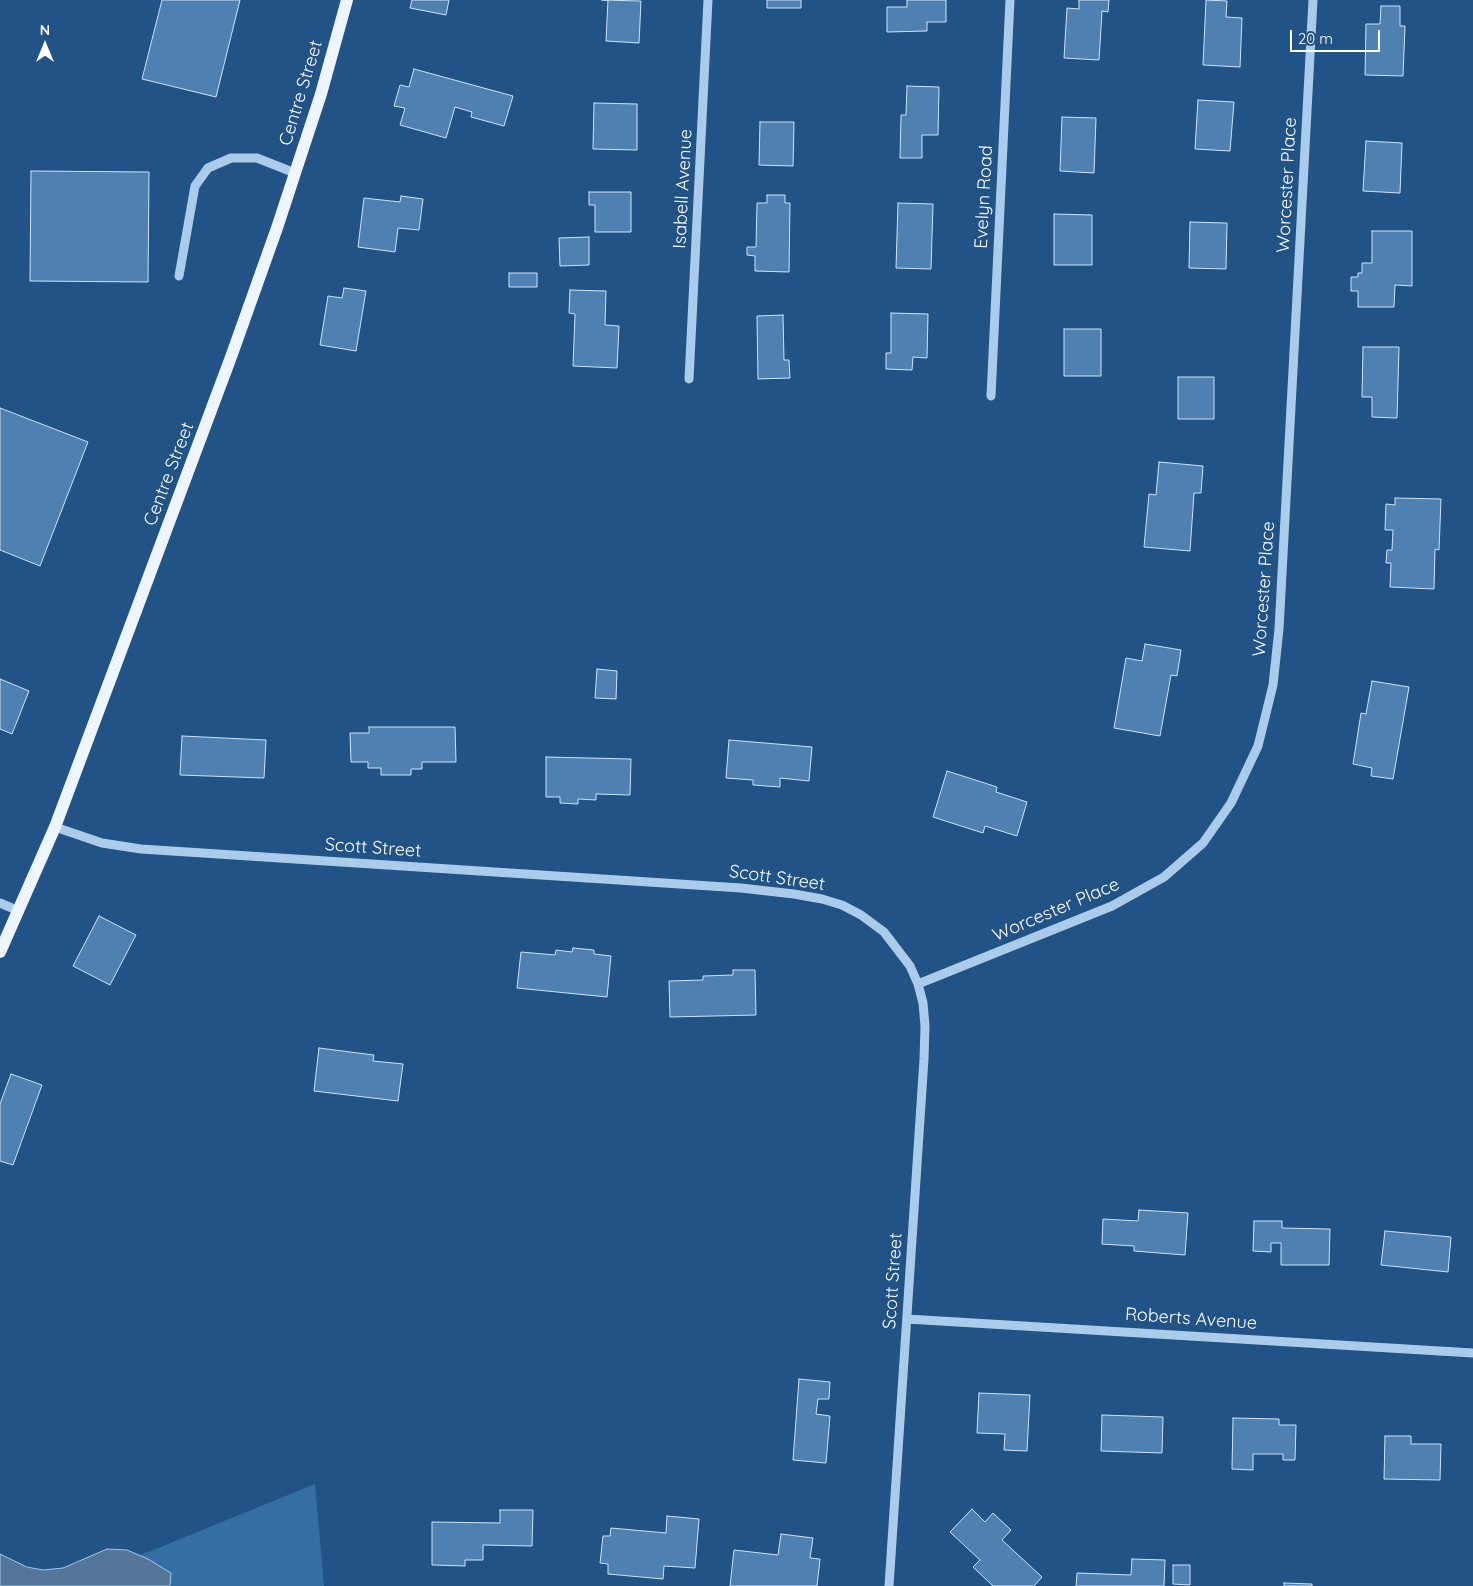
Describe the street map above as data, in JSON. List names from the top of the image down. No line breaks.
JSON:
{"streets":{"main road":["Centre Street"],"street":["Worcester Place","Isabell Avenue","Evelyn Road","Scott Street","Roberts Avenue"]},"crossings":[["Centre Street","Scott Street"],["Worcester Place","Scott Street"],["Scott Street","Roberts Avenue"]],"scale_bar":"20 m","north":"top"}
